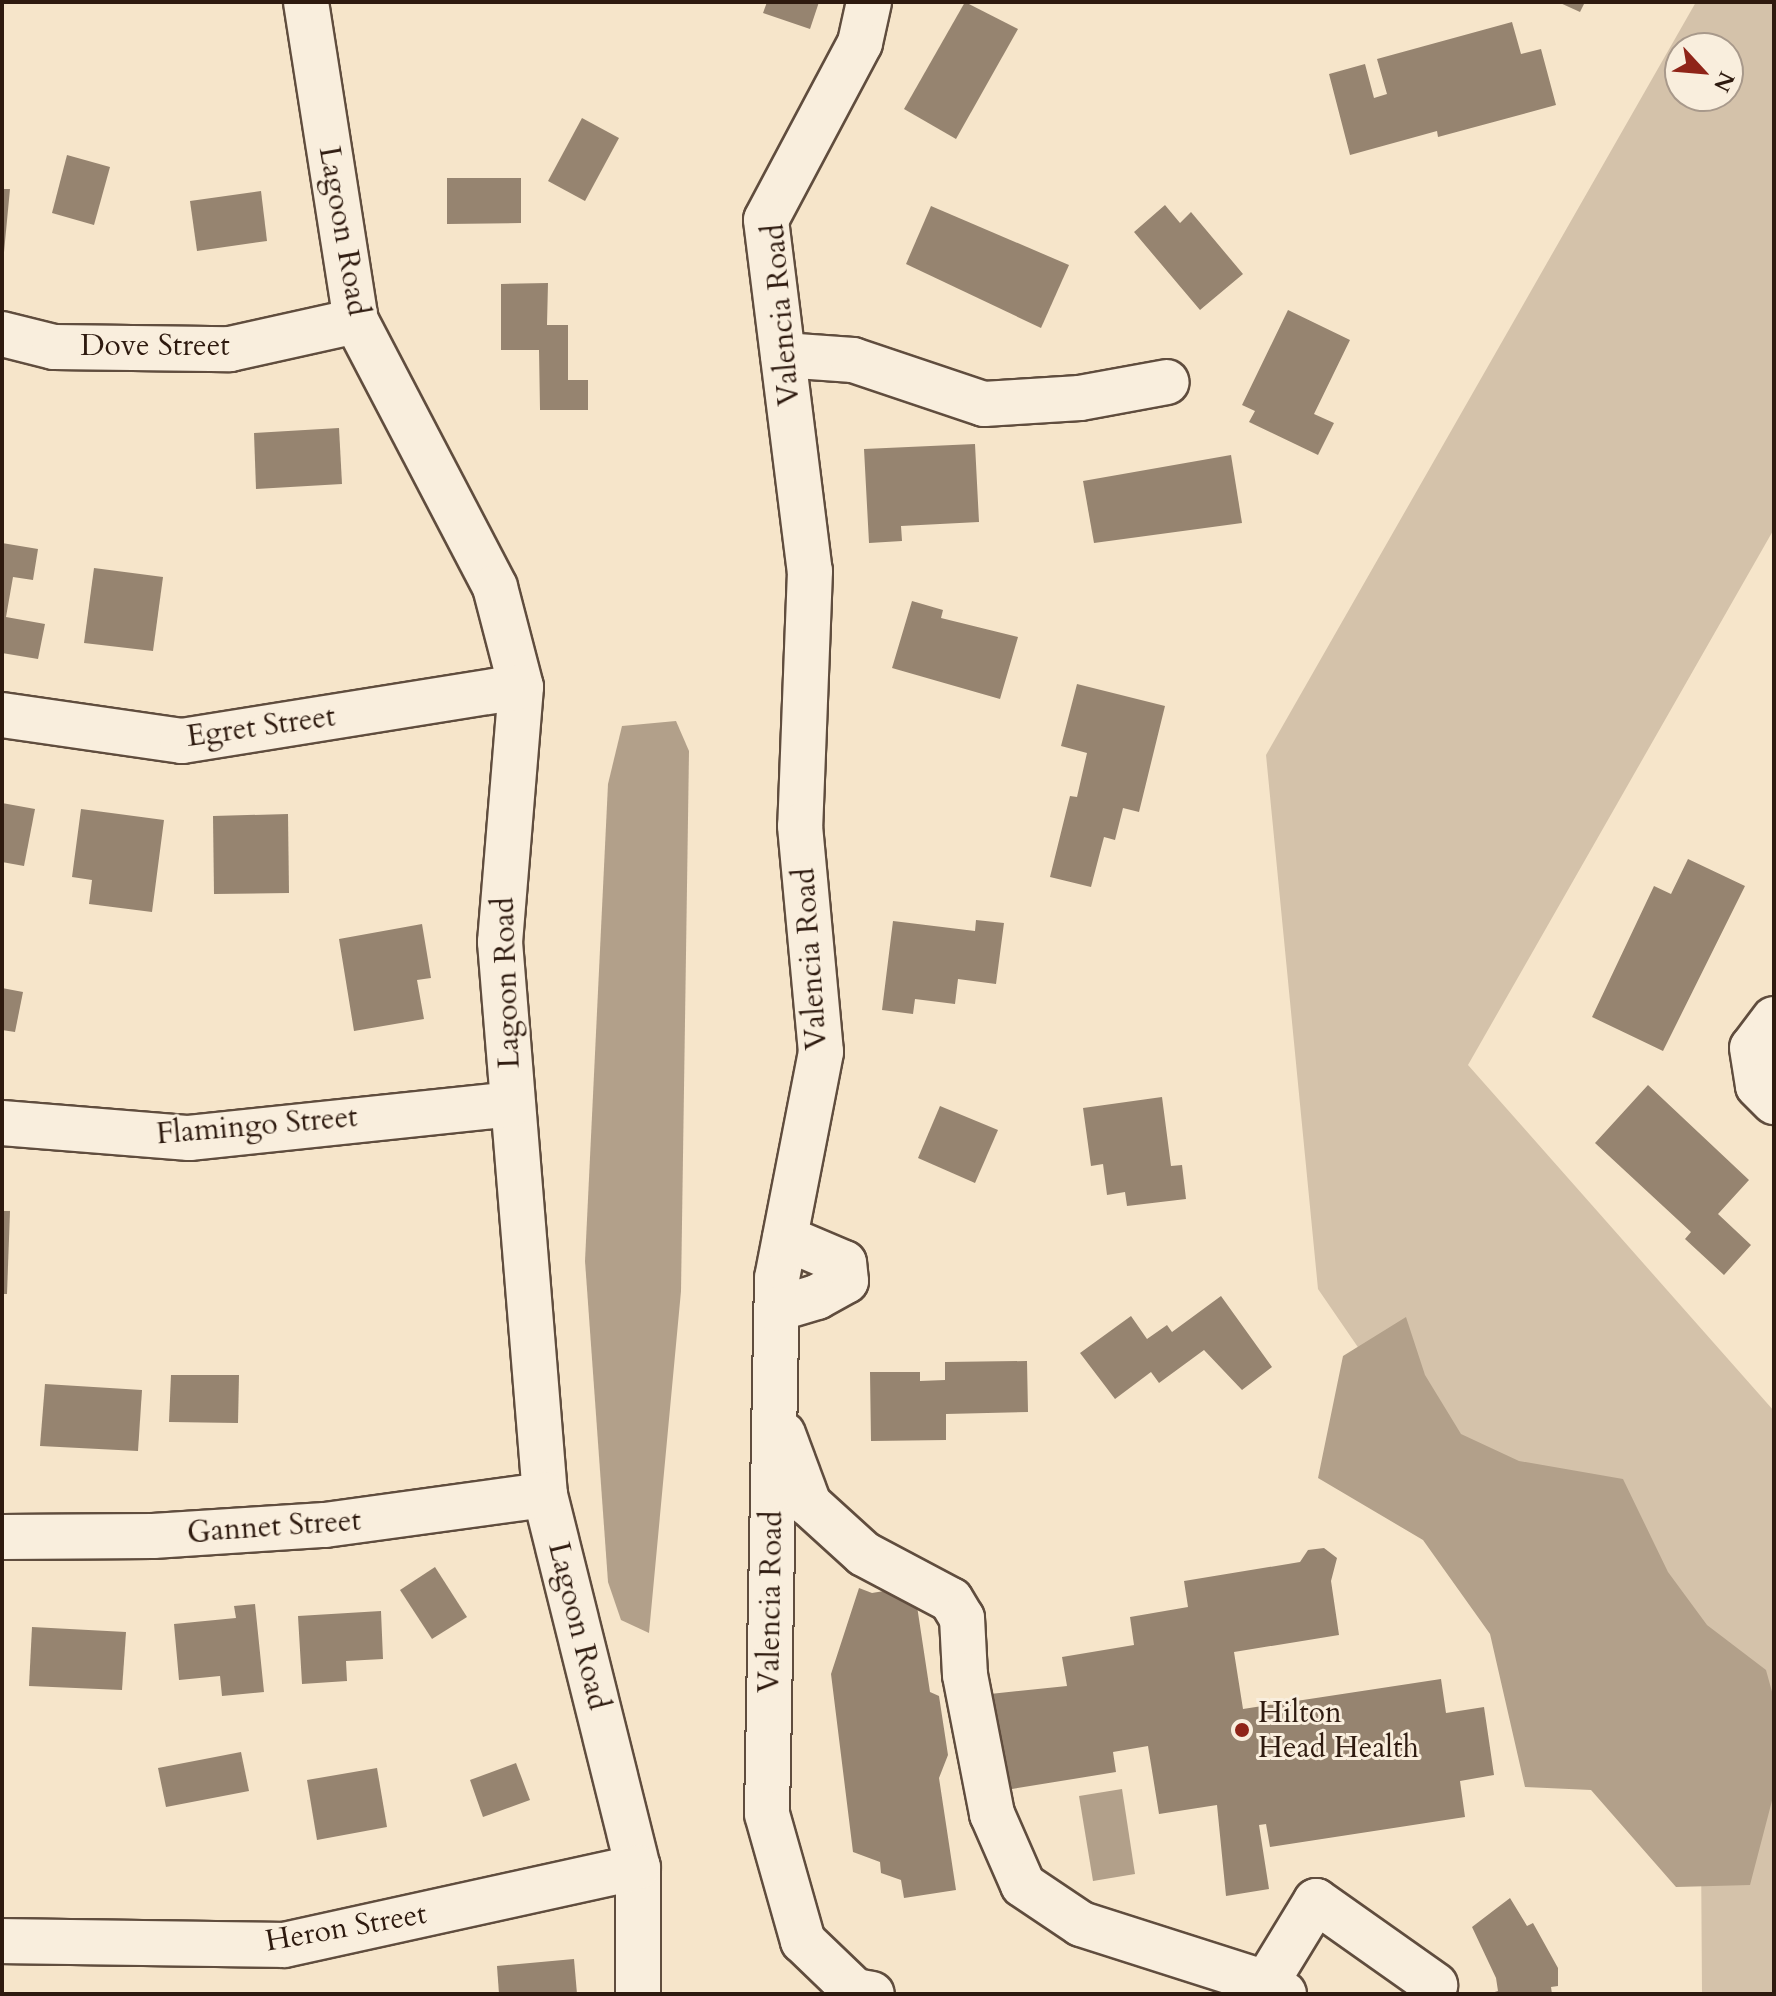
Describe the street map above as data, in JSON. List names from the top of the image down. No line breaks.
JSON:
{"streets":{"street":["Lagoon Road","Valencia Road","Dove Street","Egret Street","Flamingo Street","Gannet Street","Heron Street"]},"crossings":[["Lagoon Road","Dove Street"],["Lagoon Road","Egret Street"],["Lagoon Road","Flamingo Street"],["Lagoon Road","Gannet Street"],["Lagoon Road","Heron Street"]],"places":["Hilton Head Health"],"north":"bottom right"}
